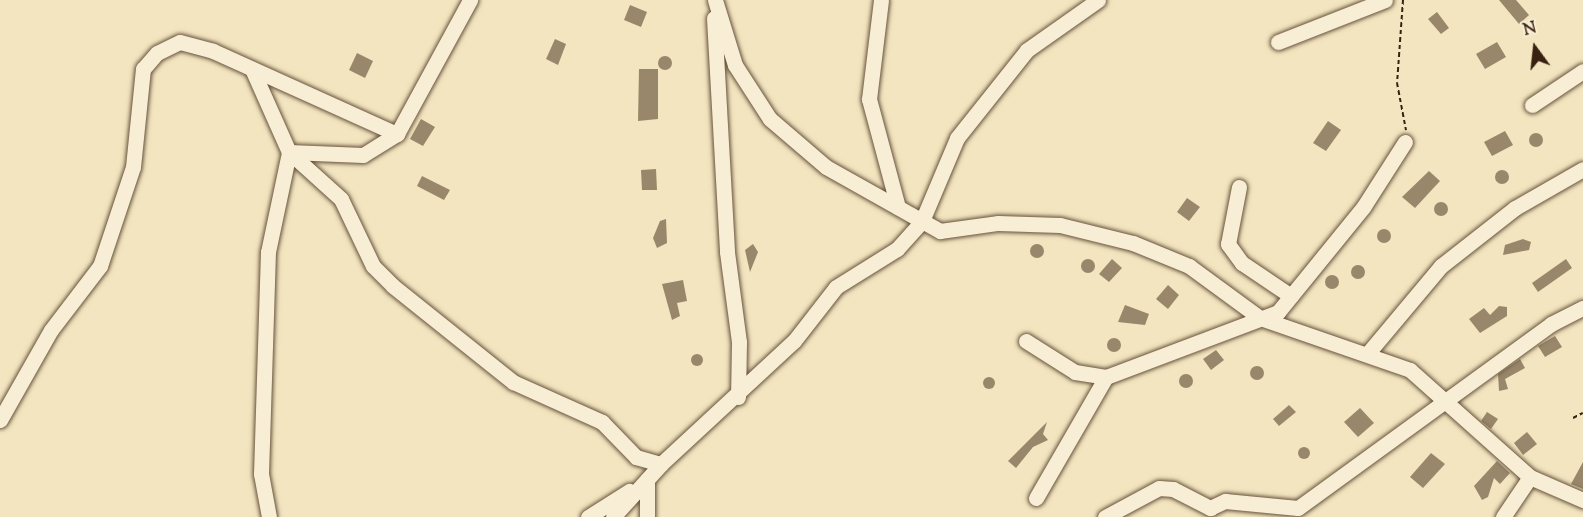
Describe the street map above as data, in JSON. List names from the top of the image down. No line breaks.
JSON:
{"north":"top"}
